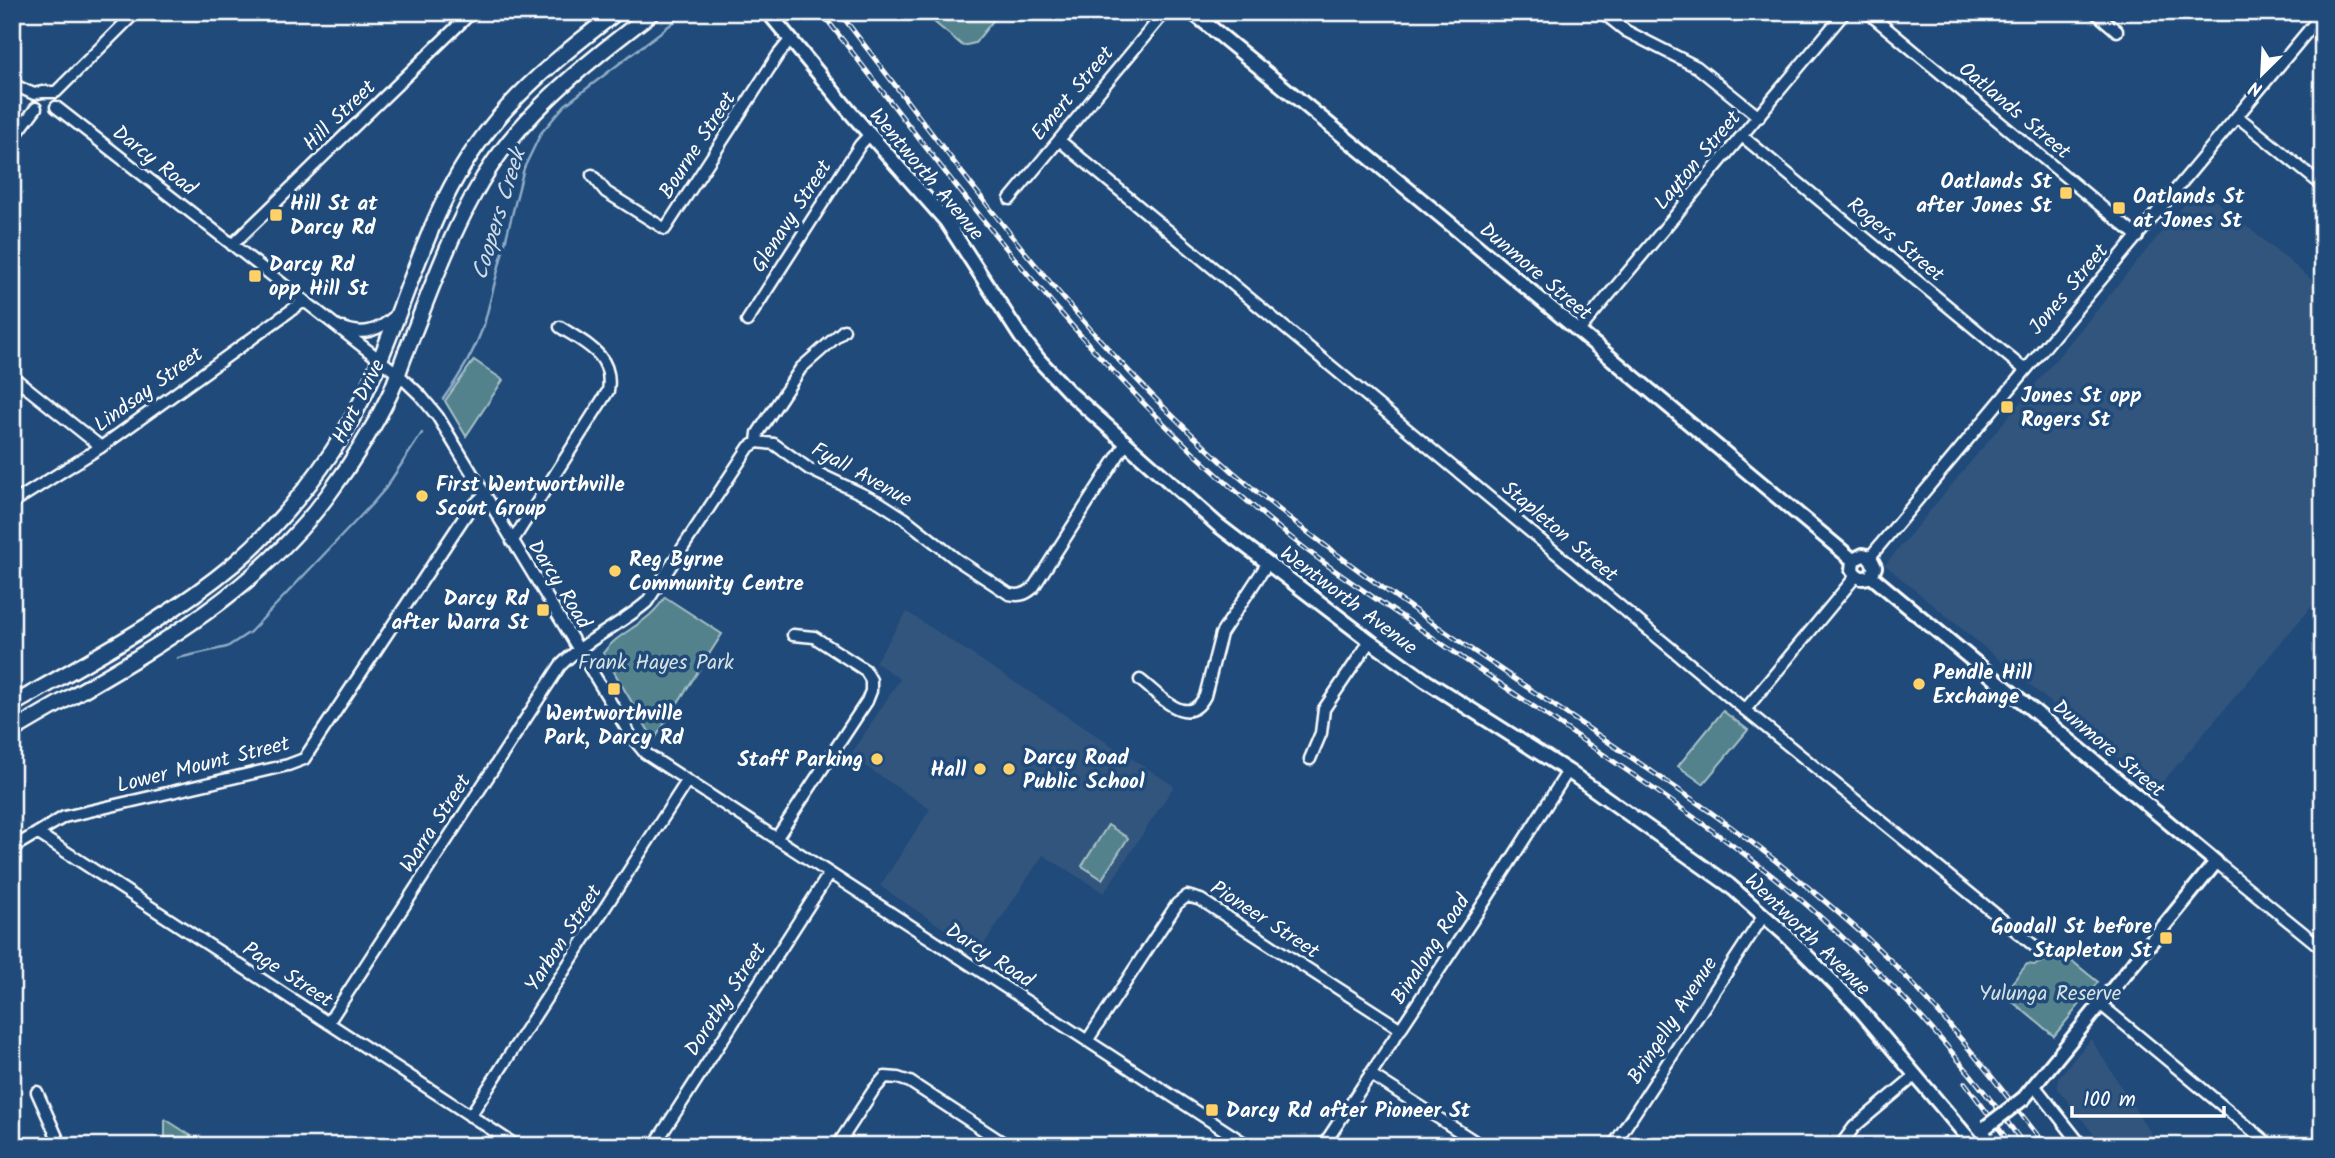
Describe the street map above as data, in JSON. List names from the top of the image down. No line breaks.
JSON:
{"streets":{"highway":["Hart Drive"],"main road":["Wentworth Avenue","Dunmore Street"],"street":["Emert Street","Oatlands Street","Hill Street","Bourne Street","Darcy Road","Layton Street","Glenavy Street","Rogers Street","Jones Street","Lindsay Street","Fyall Avenue","Stapleton Street","Lower Mount Street","Warra Street","Pioneer Street","Yarbon Street","Binalong Road","Page Street","Dorothy Street","Bringelly Avenue"]},"crossings":[["Emert Street","Stapleton Street"],["Oatlands Street","Jones Street"],["Hill Street","Darcy Road"],["Bourne Street","Wentworth Avenue"],["Darcy Road","Lindsay Street"],["Darcy Road","Hart Drive"],["Darcy Road","Lower Mount Street"],["Darcy Road","Warra Street"],["Darcy Road","Pioneer Street"],["Darcy Road","Yarbon Street"],["Darcy Road","Dorothy Street"],["Layton Street","Rogers Street"],["Layton Street","Dunmore Street"],["Wentworth Avenue","Glenavy Street"],["Wentworth Avenue","Fyall Avenue"],["Wentworth Avenue","Binalong Road"],["Wentworth Avenue","Bringelly Avenue"],["Rogers Street","Jones Street"],["Dunmore Street","Jones Street"],["Lower Mount Street","Page Street"],["Warra Street","Page Street"],["Pioneer Street","Binalong Road"],["Yarbon Street","Page Street"]],"water":["Coopers Creek"],"parks":["Frank Hayes Park","Yulunga Reserve"],"places":{"transit":["Oatlands St after Jones St","Oatlands St at Jones St","Hill St at Darcy Rd","Darcy Rd opp Hill St","Jones St opp Rogers St","Darcy Rd after Warra St","Wentworthville Park, Darcy Rd","Goodall St before Stapleton St","Darcy Rd after Pioneer St"],"other":["First Wentworthville Scout Group","Reg Byrne Community Centre","Pendle Hill Exchange","Staff Parking","Hall","Darcy Road Public School"]},"scale_bar":"100 m","north":"bottom left"}
